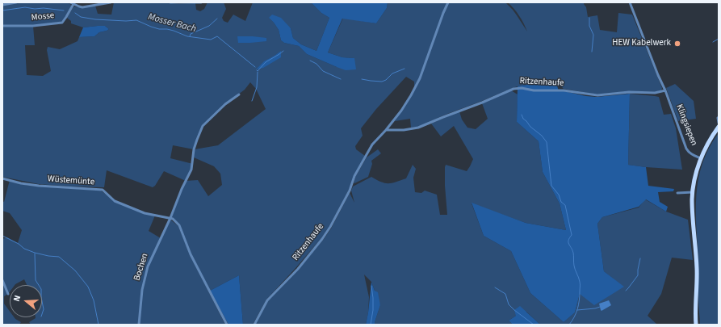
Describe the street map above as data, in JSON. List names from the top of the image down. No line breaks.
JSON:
{"streets":{"street":["Mosse","Ritzenhaufe","Klingsiepen","Wüstemünte","Bochen"]},"crossings":[["Ritzenhaufe","Klingsiepen"],["Wüstemünte","Bochen"]],"water":["Mosser Bach"],"places":["HEW Kabelwerk"],"north":"left"}
